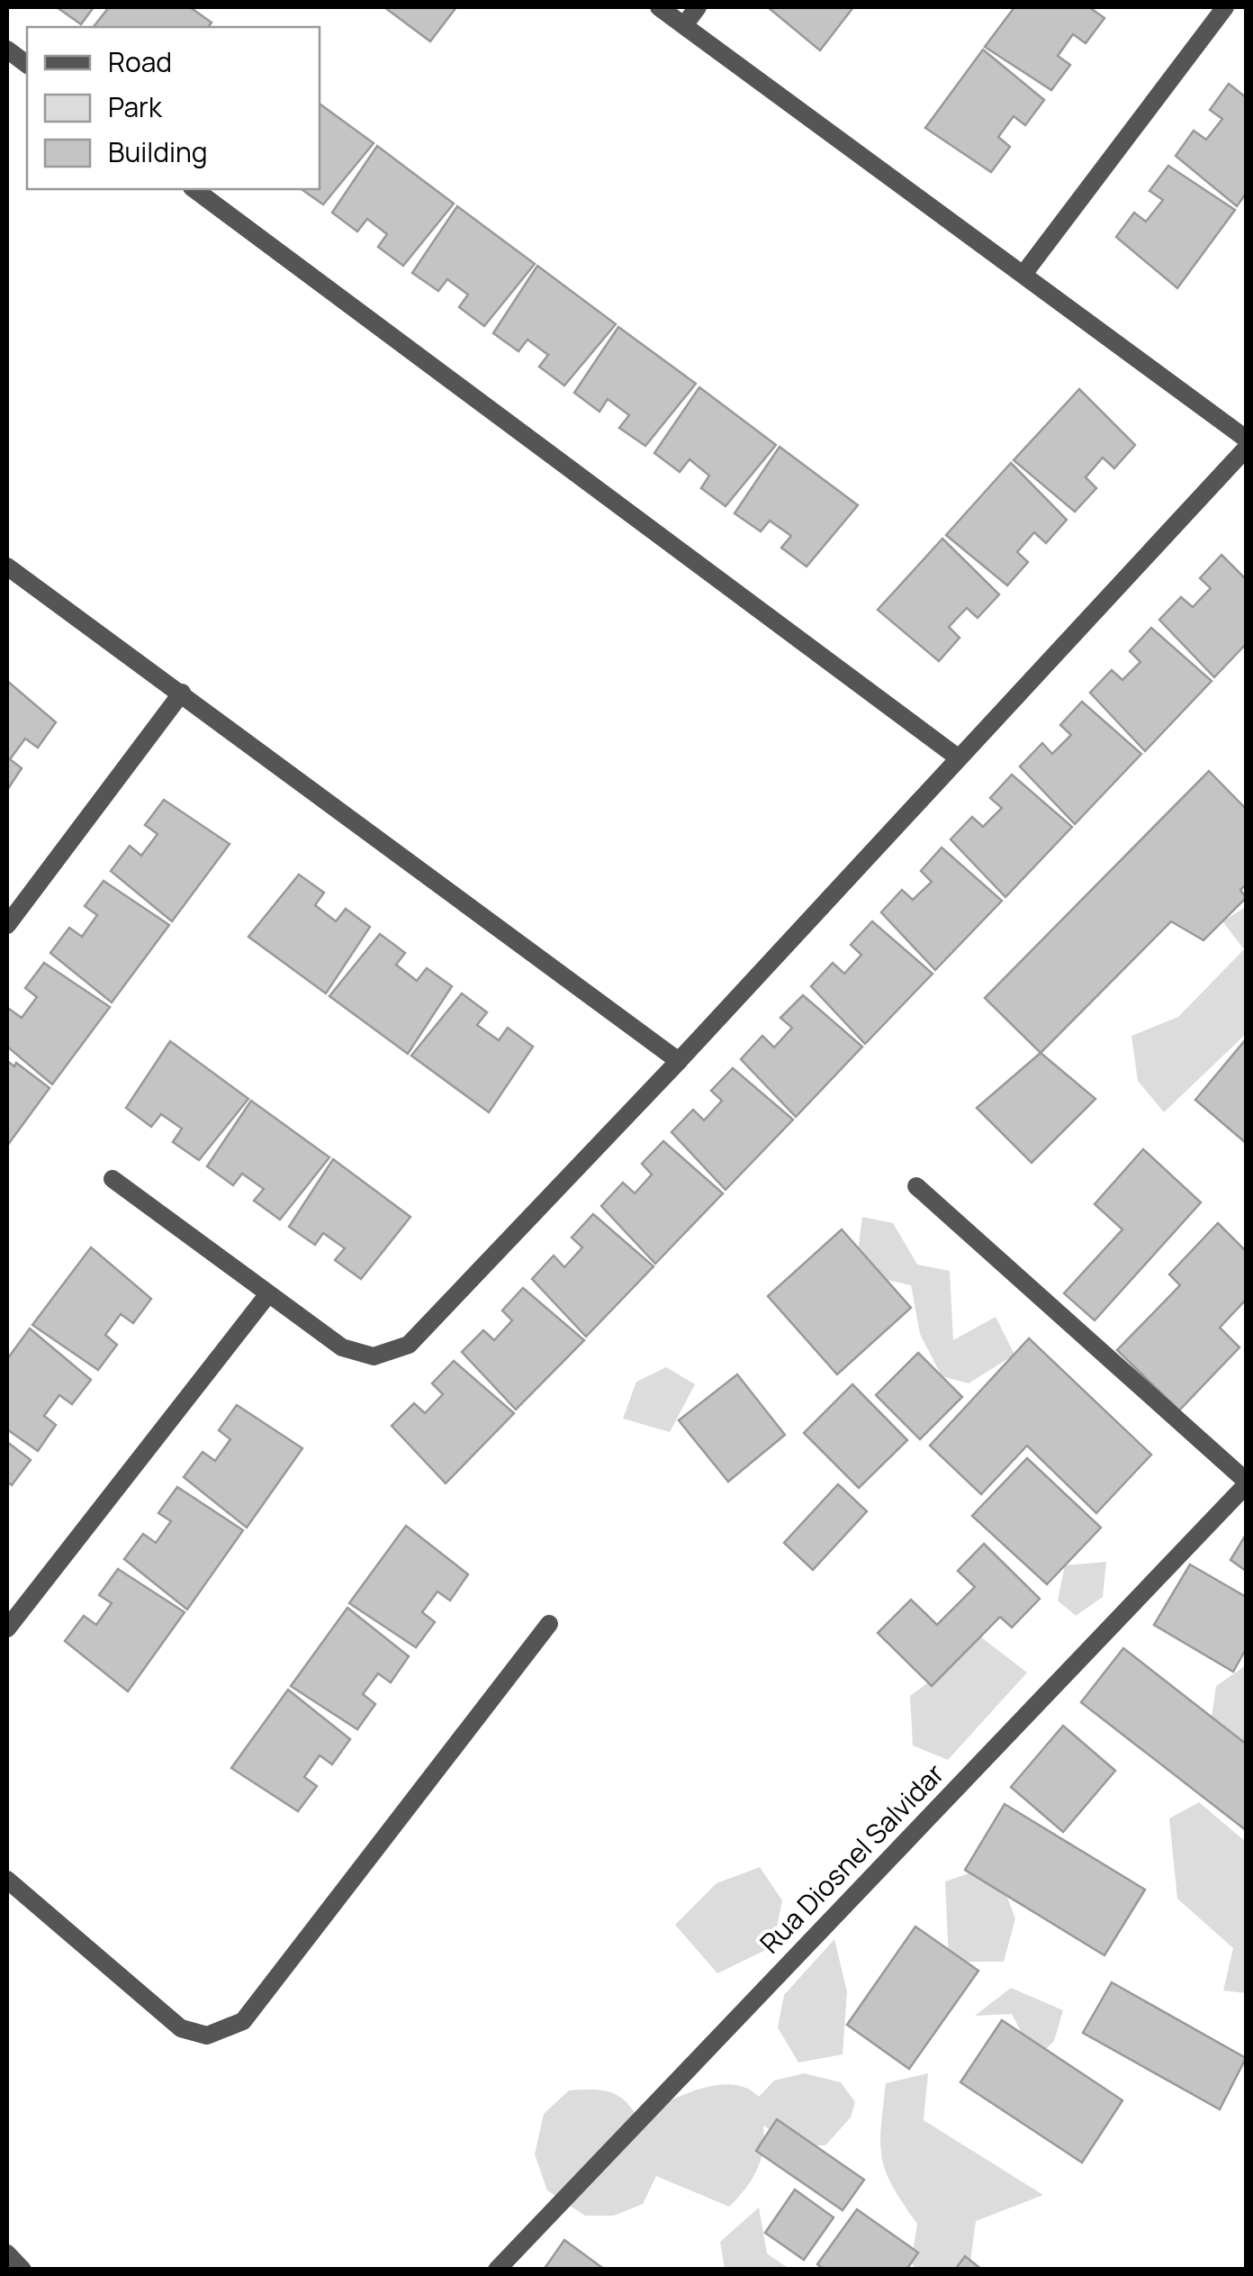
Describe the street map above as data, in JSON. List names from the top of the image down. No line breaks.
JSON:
{"streets":{"street":["Rua Diosnel Salvidar"]},"legend":["Road","Park","Building"]}
